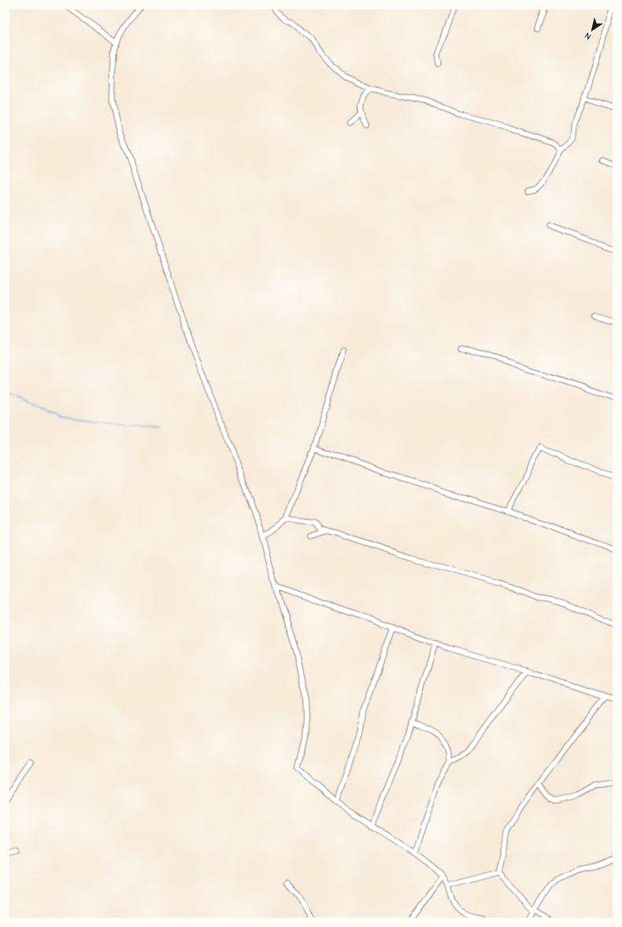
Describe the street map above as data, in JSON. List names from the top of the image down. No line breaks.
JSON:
{"north":"bottom left"}
